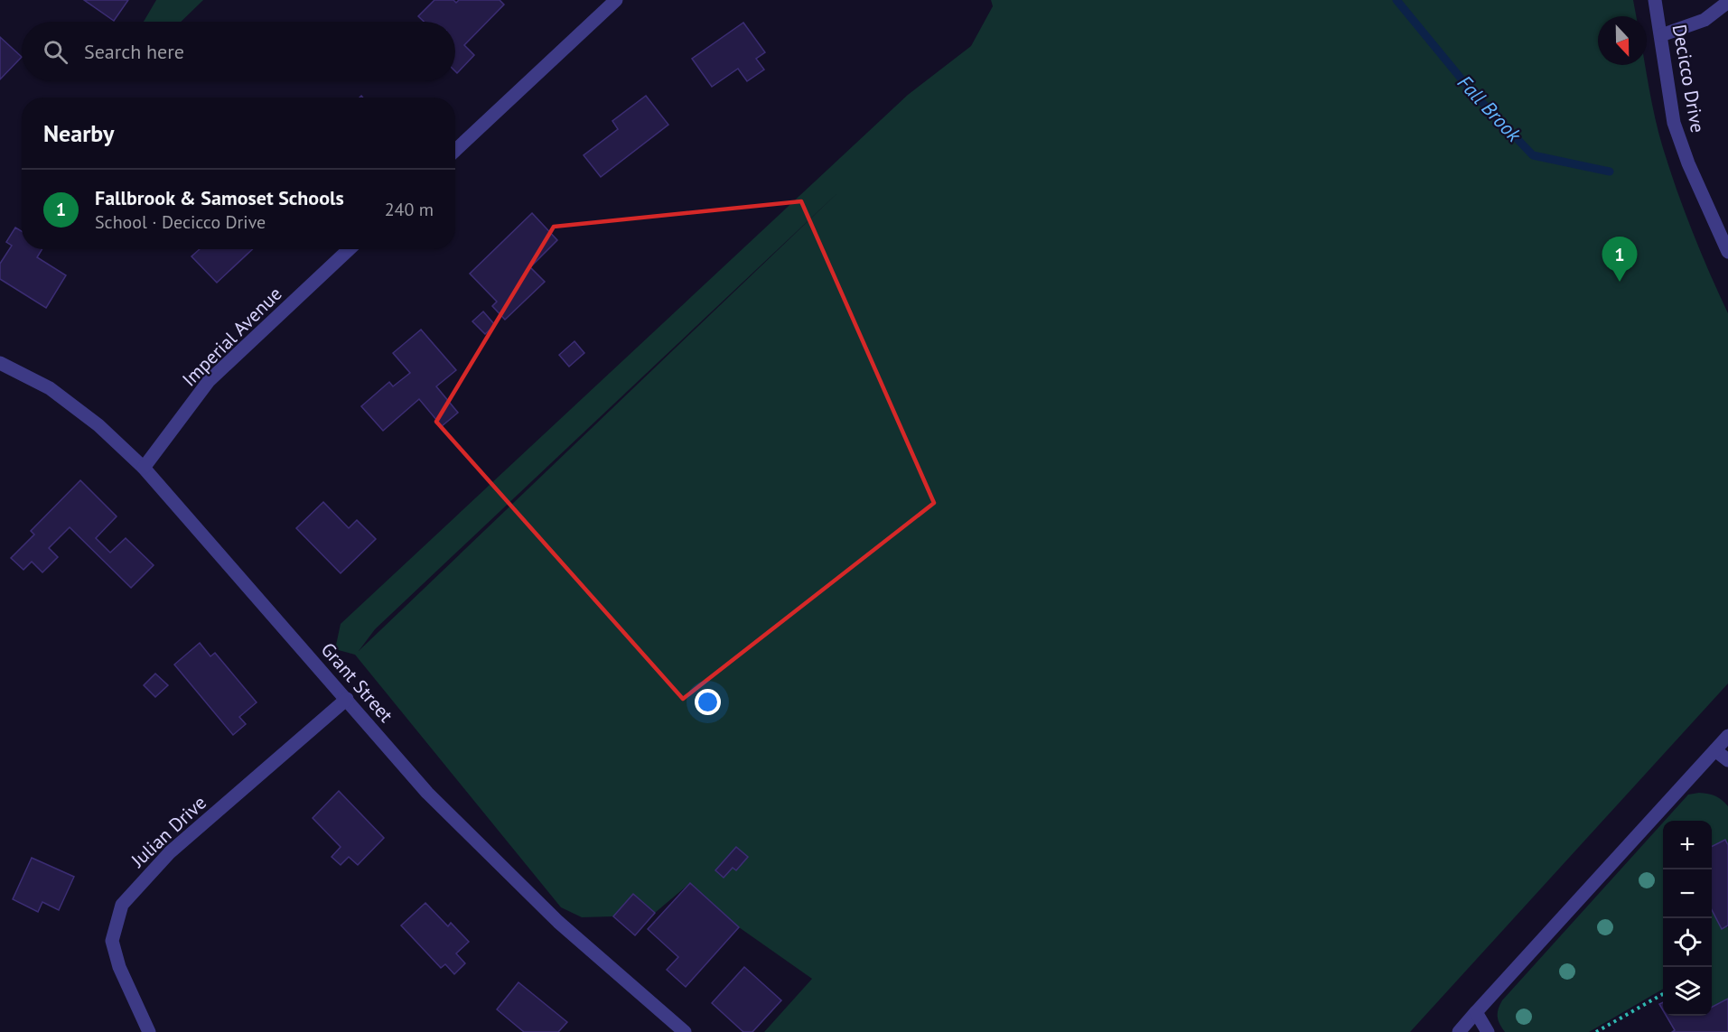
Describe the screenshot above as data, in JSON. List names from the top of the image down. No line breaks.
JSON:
{"streets":{"street":["Decicco Drive","Imperial Avenue","Grant Street","Julian Drive"]},"crossings":[["Imperial Avenue","Grant Street"],["Grant Street","Julian Drive"]],"water":["Fall Brook"],"north":"bottom","page":{"search":"Search here","heading":"Nearby","list":[{"mark":"1","name":"Fallbrook & Samoset Schools","note":"School · Decicco Drive","value":"240 m"}],"pins":"1","map_buttons":["+","−"]}}
